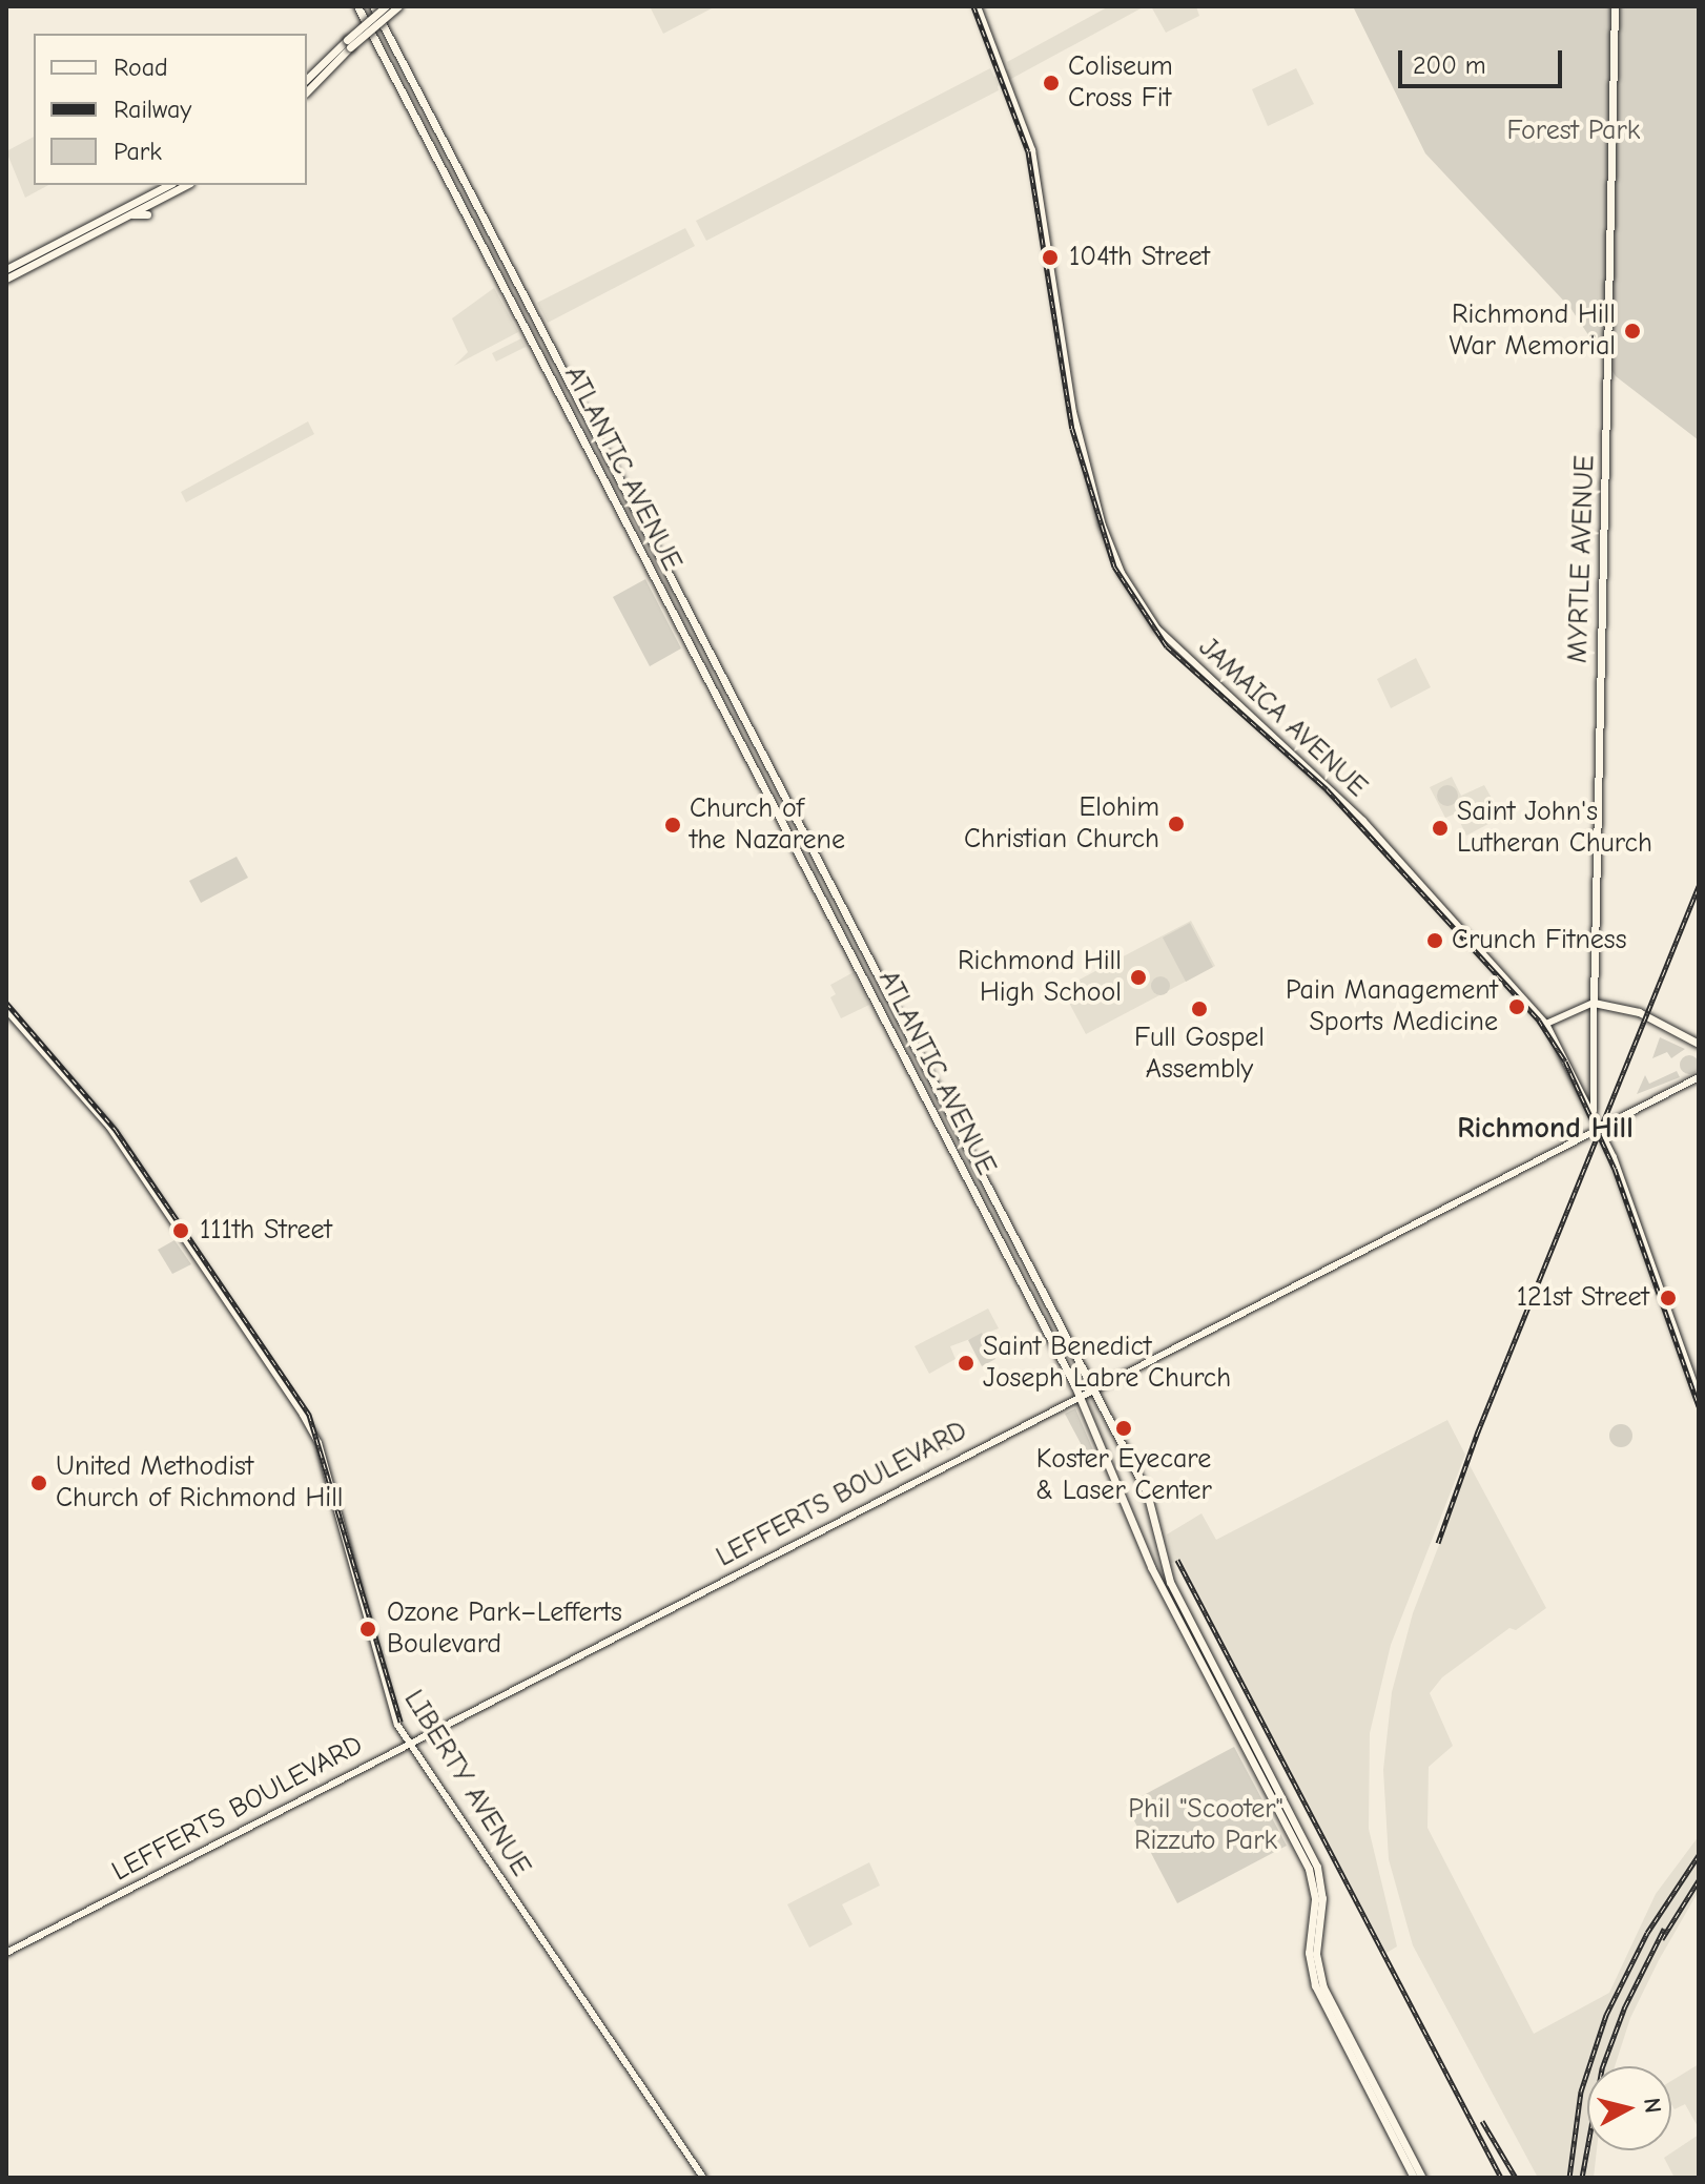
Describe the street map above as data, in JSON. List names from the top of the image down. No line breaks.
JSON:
{"streets":{"main road":["ATLANTIC AVENUE","MYRTLE AVENUE"],"street":["JAMAICA AVENUE","LEFFERTS BOULEVARD","LIBERTY AVENUE"]},"crossings":[["ATLANTIC AVENUE","LEFFERTS BOULEVARD"],["MYRTLE AVENUE","JAMAICA AVENUE"],["JAMAICA AVENUE","LEFFERTS BOULEVARD"],["LEFFERTS BOULEVARD","LIBERTY AVENUE"]],"districts":["Richmond Hill"],"parks":["Forest Park","Phil \"Scooter\" Rizzuto Park"],"places":["Coliseum Cross Fit","104th Street","Richmond Hill War Memorial","Elohim Christian Church","Church of the Nazarene","Saint John's Lutheran Church","Crunch Fitness","Richmond Hill High School","Pain Management Sports Medicine","Full Gospel Assembly","111th Street","121st Street","Saint Benedict Joseph Labre Church","Koster Eyecare & Laser Center","United Methodist Church of Richmond Hill","Ozone Park–Lefferts Boulevard"],"legend":["Road","Railway","Park"],"scale_bar":"200 m","north":"right"}
